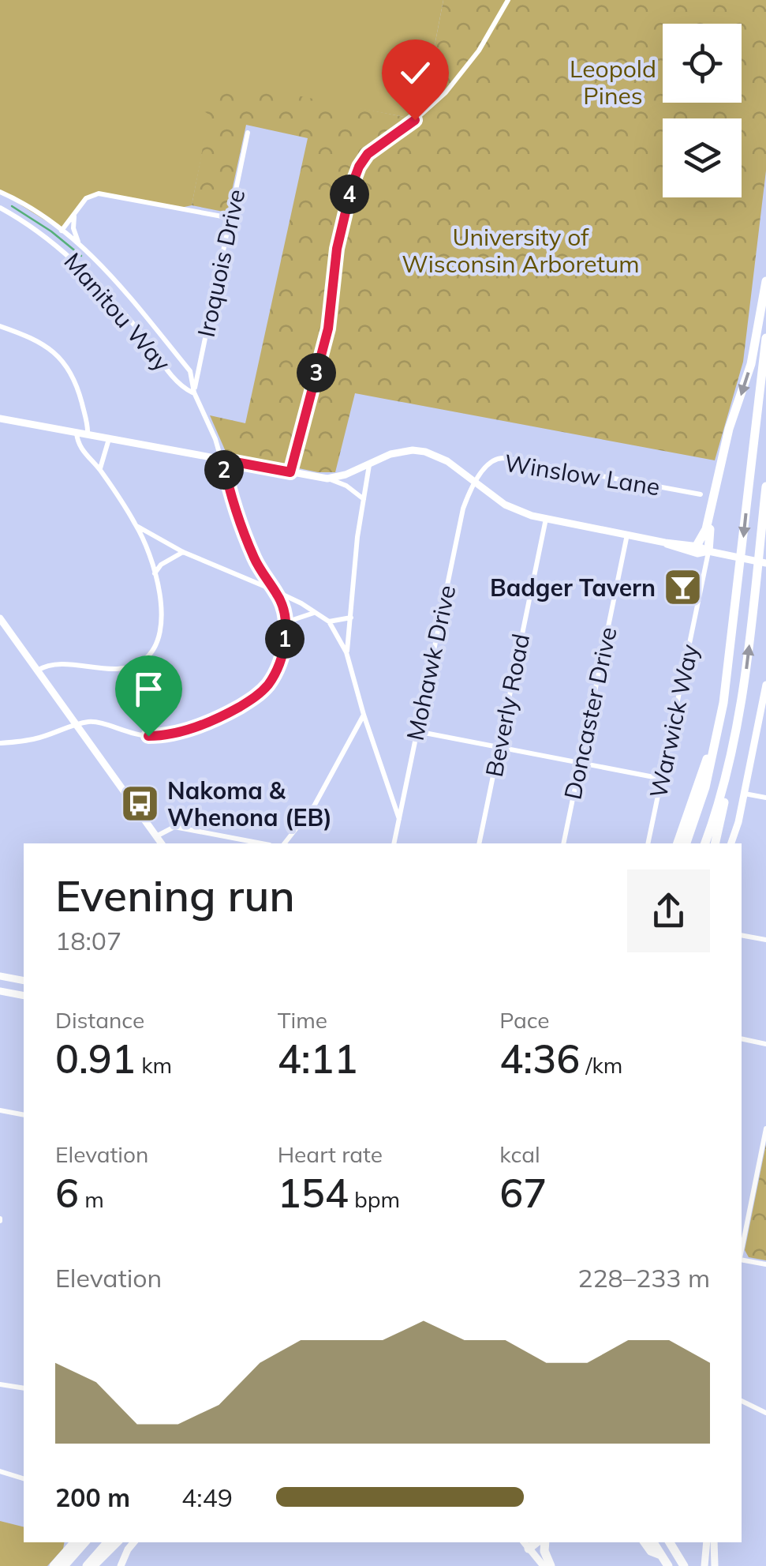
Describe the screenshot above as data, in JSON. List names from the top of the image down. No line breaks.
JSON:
{"streets":{"street":["Iroquois Drive","Manitou Way","Winslow Lane","Mohawk Drive","Beverly Road","Doncaster Drive","Warwick Way"]},"crossings":[["Iroquois Drive","Manitou Way"],["Winslow Lane","Mohawk Drive"]],"parks":["Leopold Pines","University of Wisconsin Arboretum"],"places":{"bar":["Badger Tavern"],"bus stop":["Nakoma & Whenona (EB)"]},"page":{"pins":["4","3","2","1"],"heading":["Evening run","18:07"],"stats":[["Distance","0.91 km"],["Time","4:11"],["Pace","4:36 /km"],["Elevation","6 m"],["Heart rate","154 bpm"],["kcal","67"]],"chart":["Elevation","228–233 m"],"list":[{"name":"200 m","note":"4:49"}]}}
